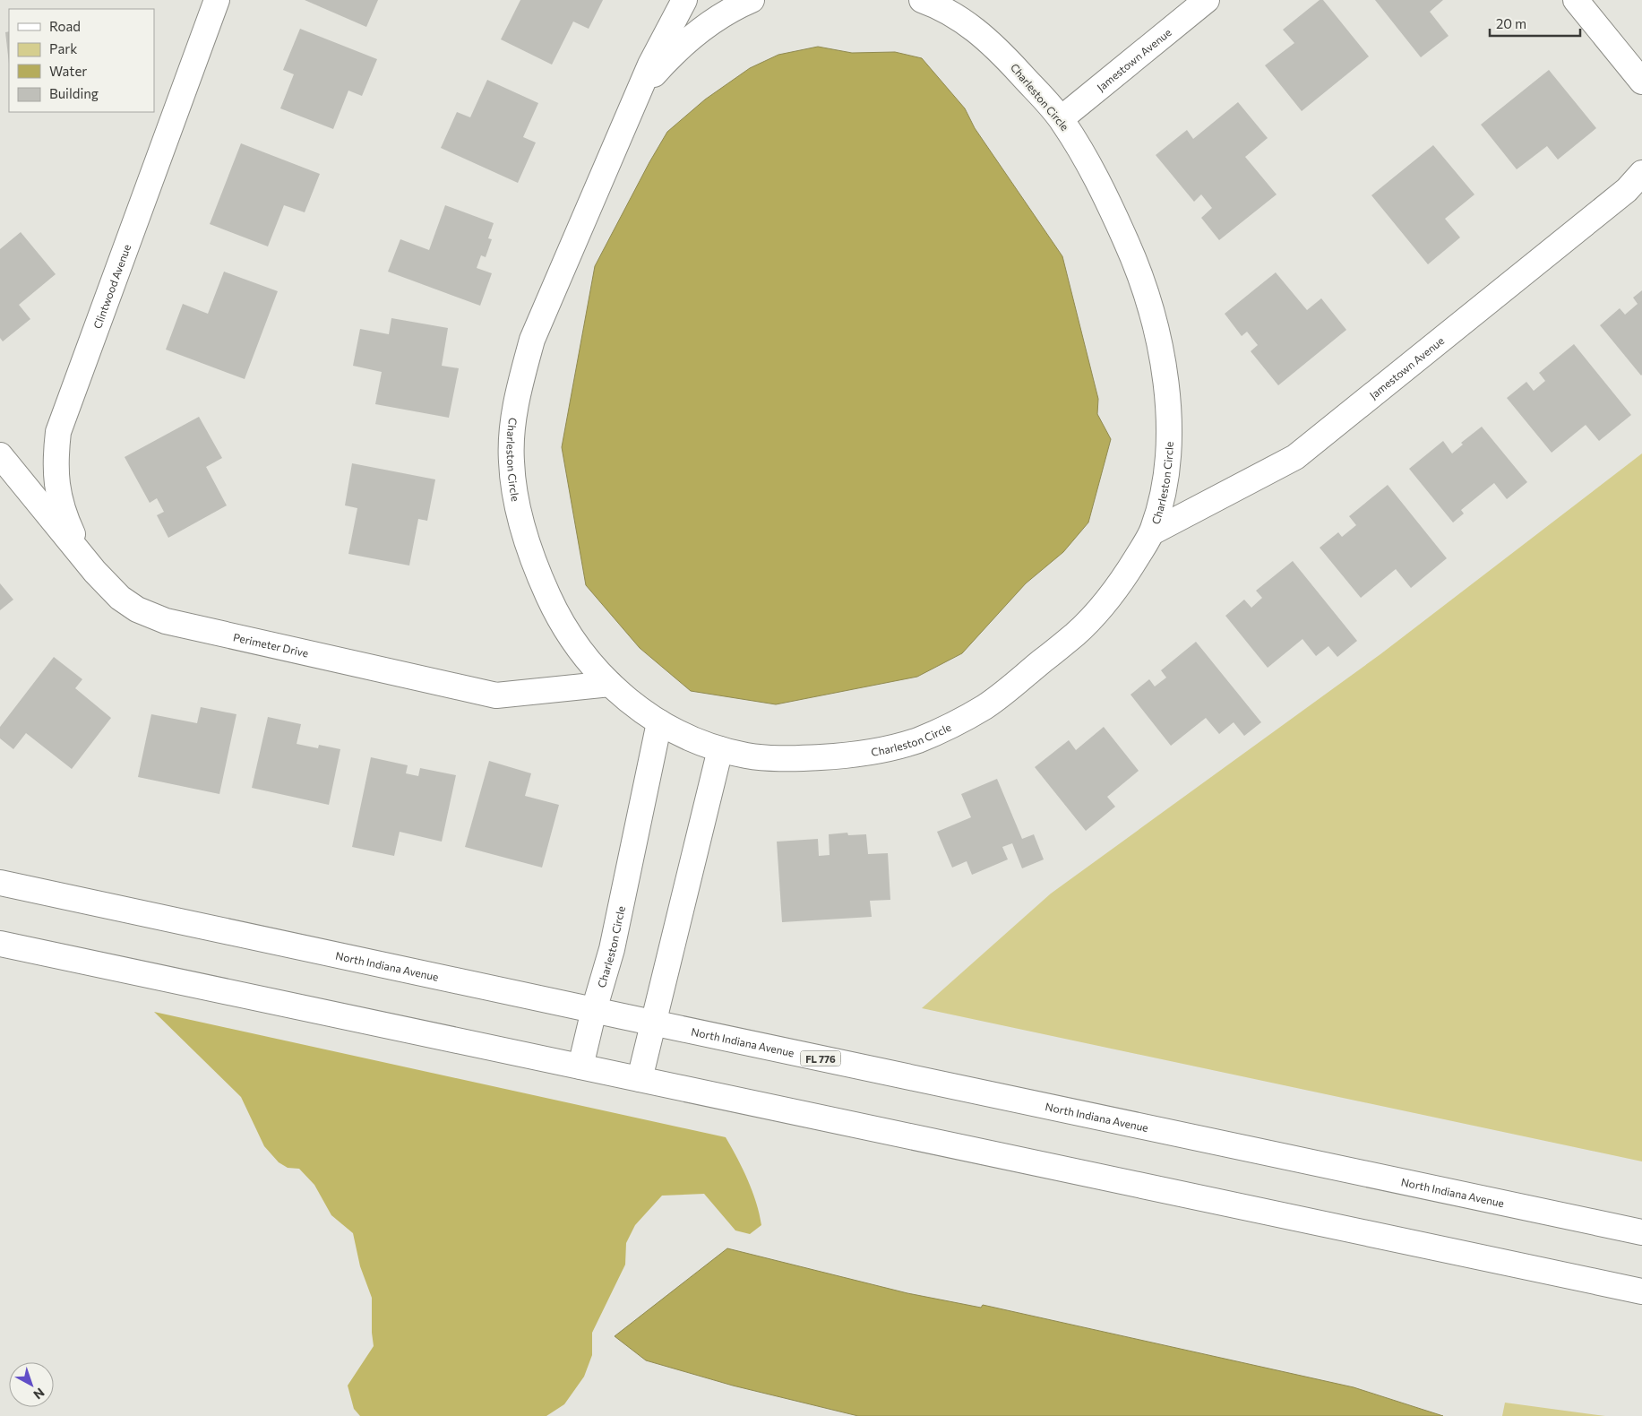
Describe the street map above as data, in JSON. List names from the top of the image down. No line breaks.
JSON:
{"streets":{"street":["Jamestown Avenue","Charleston Circle","Clintwood Avenue","Perimeter Drive","North Indiana Avenue","FL 776"]},"crossings":[["Jamestown Avenue","Charleston Circle"],["Charleston Circle","Perimeter Drive"],["Charleston Circle","North Indiana Avenue"],["Clintwood Avenue","Perimeter Drive"]],"legend":["Road","Park","Water","Building"],"scale_bar":"20 m","north":"bottom right"}
